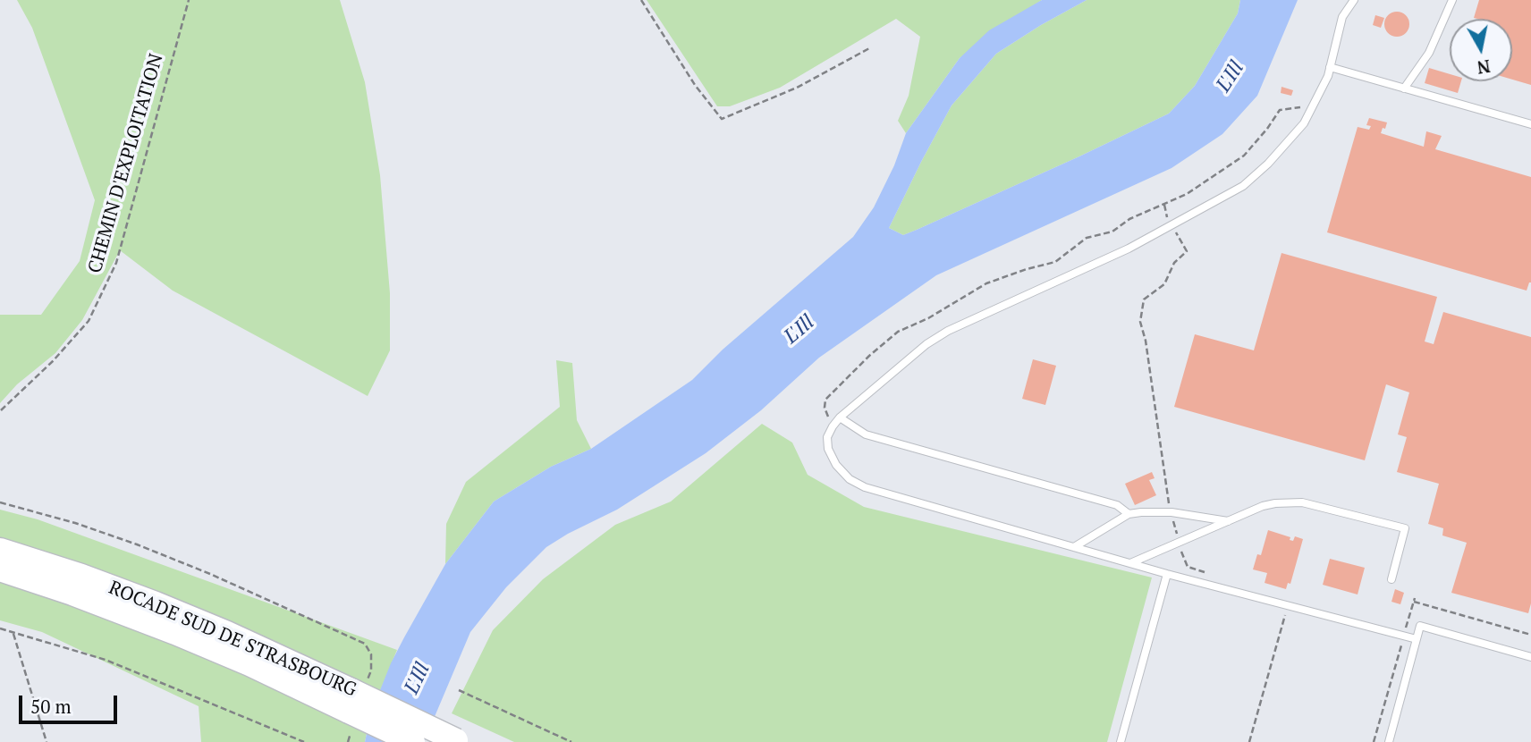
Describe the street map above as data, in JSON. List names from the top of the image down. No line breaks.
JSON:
{"streets":{"highway":["ROCADE SUD DE STRASBOURG"],"path":["CHEMIN D'EXPLOITATION"]},"water":["L'Ill"],"scale_bar":"50 m","north":"bottom"}
